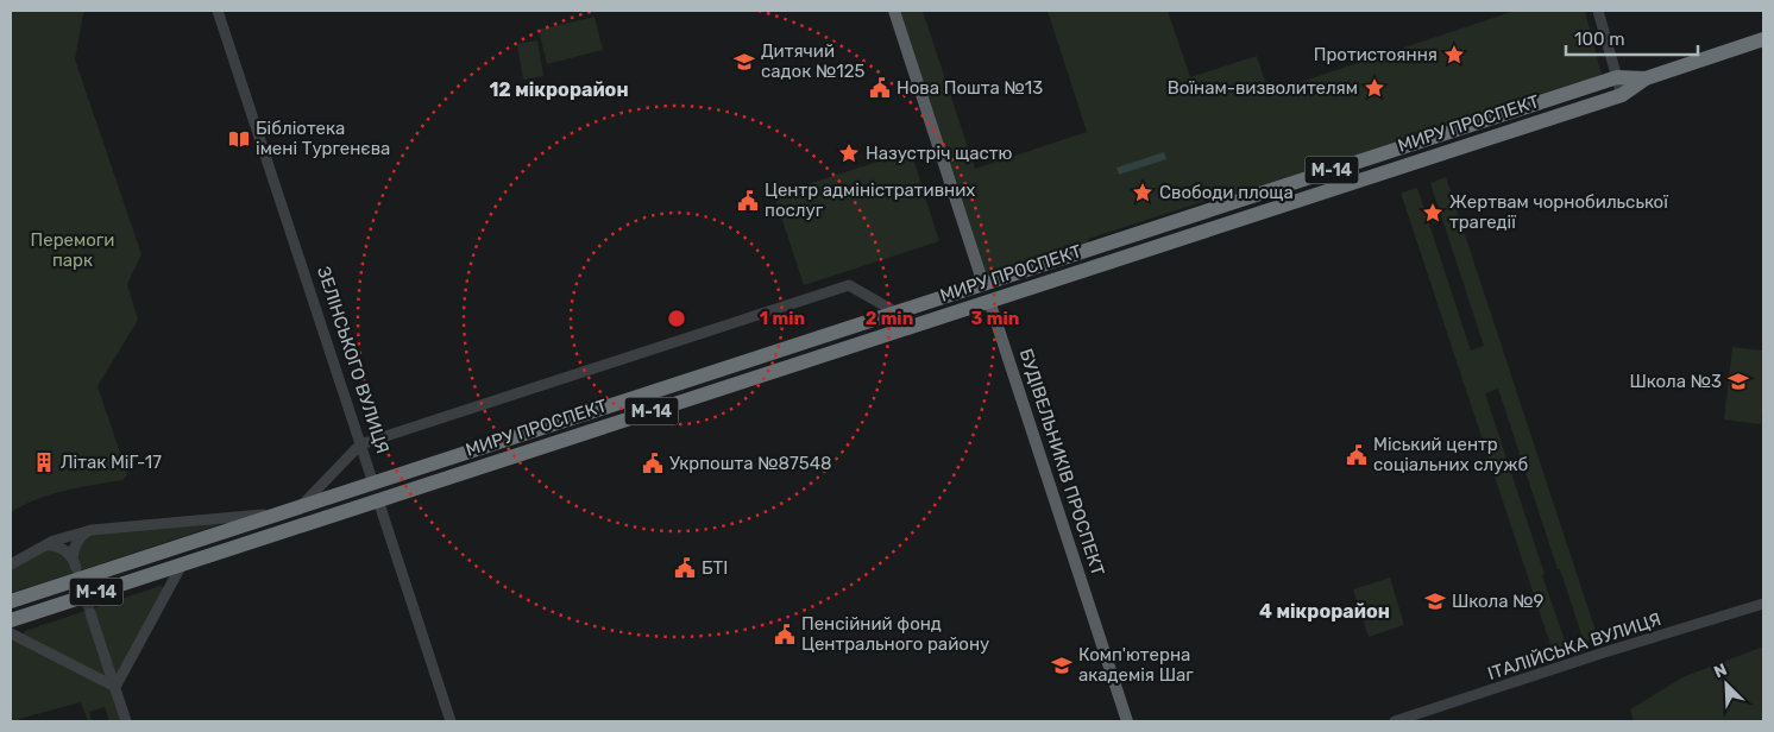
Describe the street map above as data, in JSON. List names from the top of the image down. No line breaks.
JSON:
{"streets":{"highway":["МИРУ ПРОСПЕКТ","М-14","ЗЕЛІНСЬКОГО ВУЛИЦЯ","БУДІВЕЛЬНИКІВ ПРОСПЕКТ"],"street":["ІТАЛІЙСЬКА ВУЛИЦЯ"]},"crossings":[["МИРУ ПРОСПЕКТ","ЗЕЛІНСЬКОГО ВУЛИЦЯ"],["МИРУ ПРОСПЕКТ","БУДІВЕЛЬНИКІВ ПРОСПЕКТ"]],"districts":["12 мікрорайон","4 мікрорайон"],"parks":["Перемоги парк"],"places":{"place":["Протистояння","Воїнам-визволителям","Назустріч щастю","Свободи площа","Жертвам чорнобильської трагедії"],"school or university":["Дитячий садок №125","Школа №3","Школа №9","Комп'ютерна академія Шаг"],"public building":["Нова Пошта №13","Центр адміністративних послуг","Міський центр соціальних служб","Укрпошта №87548","БТІ","Пенсійний фонд Центрального району"],"library":["Бібліотека імені Тургенєва"],"building":["Літак МіГ-17"]},"scale_bar":"100 m","north":"top left","rings":["1 min","2 min","3 min"]}
